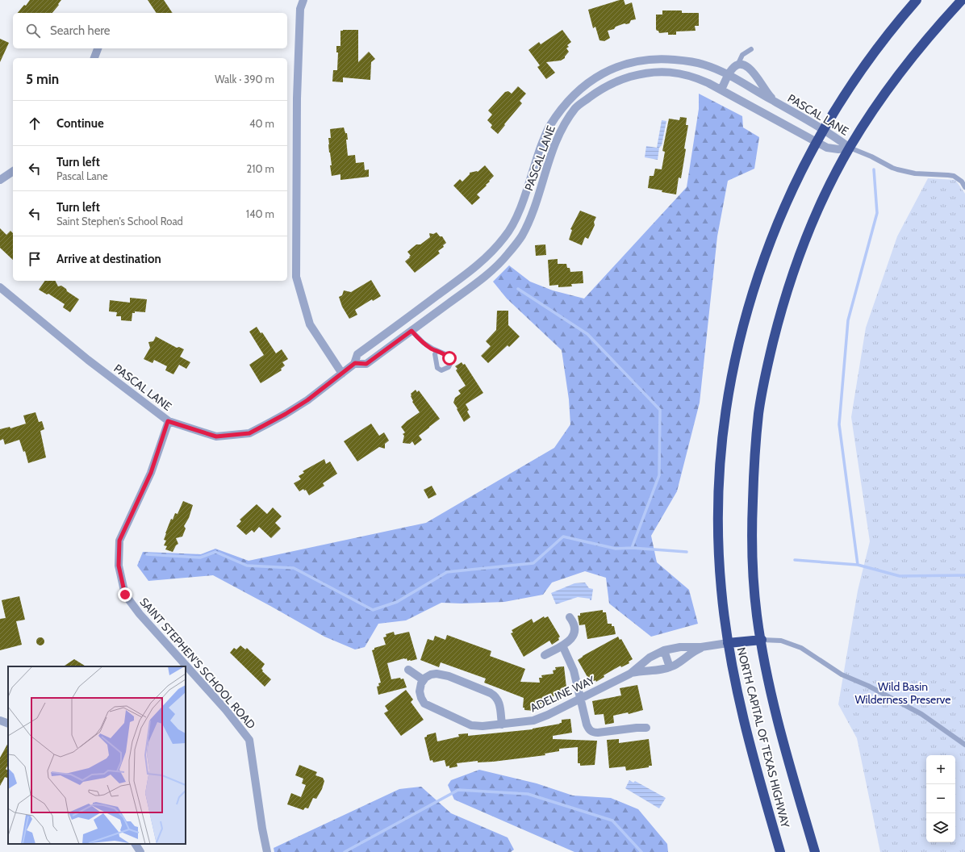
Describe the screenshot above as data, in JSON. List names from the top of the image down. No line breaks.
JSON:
{"streets":{"highway":["NORTH CAPITAL OF TEXAS HIGHWAY"],"street":["PASCAL LANE","SAINT STEPHEN'S SCHOOL ROAD","ADELINE WAY"]},"crossings":[["PASCAL LANE","SAINT STEPHEN'S SCHOOL ROAD"],["PASCAL LANE","NORTH CAPITAL OF TEXAS HIGHWAY"],["ADELINE WAY","NORTH CAPITAL OF TEXAS HIGHWAY"]],"parks":["Wild Basin Wilderness Preserve"],"page":{"search":"Search here","heading":["5 min","Walk · 390 m"],"list":[["Continue","40 m"],["Turn left","Pascal Lane","210 m"],["Turn left","Saint Stephen's School Road","140 m"],"Arrive at destination"],"map_buttons":["+","−"]}}
